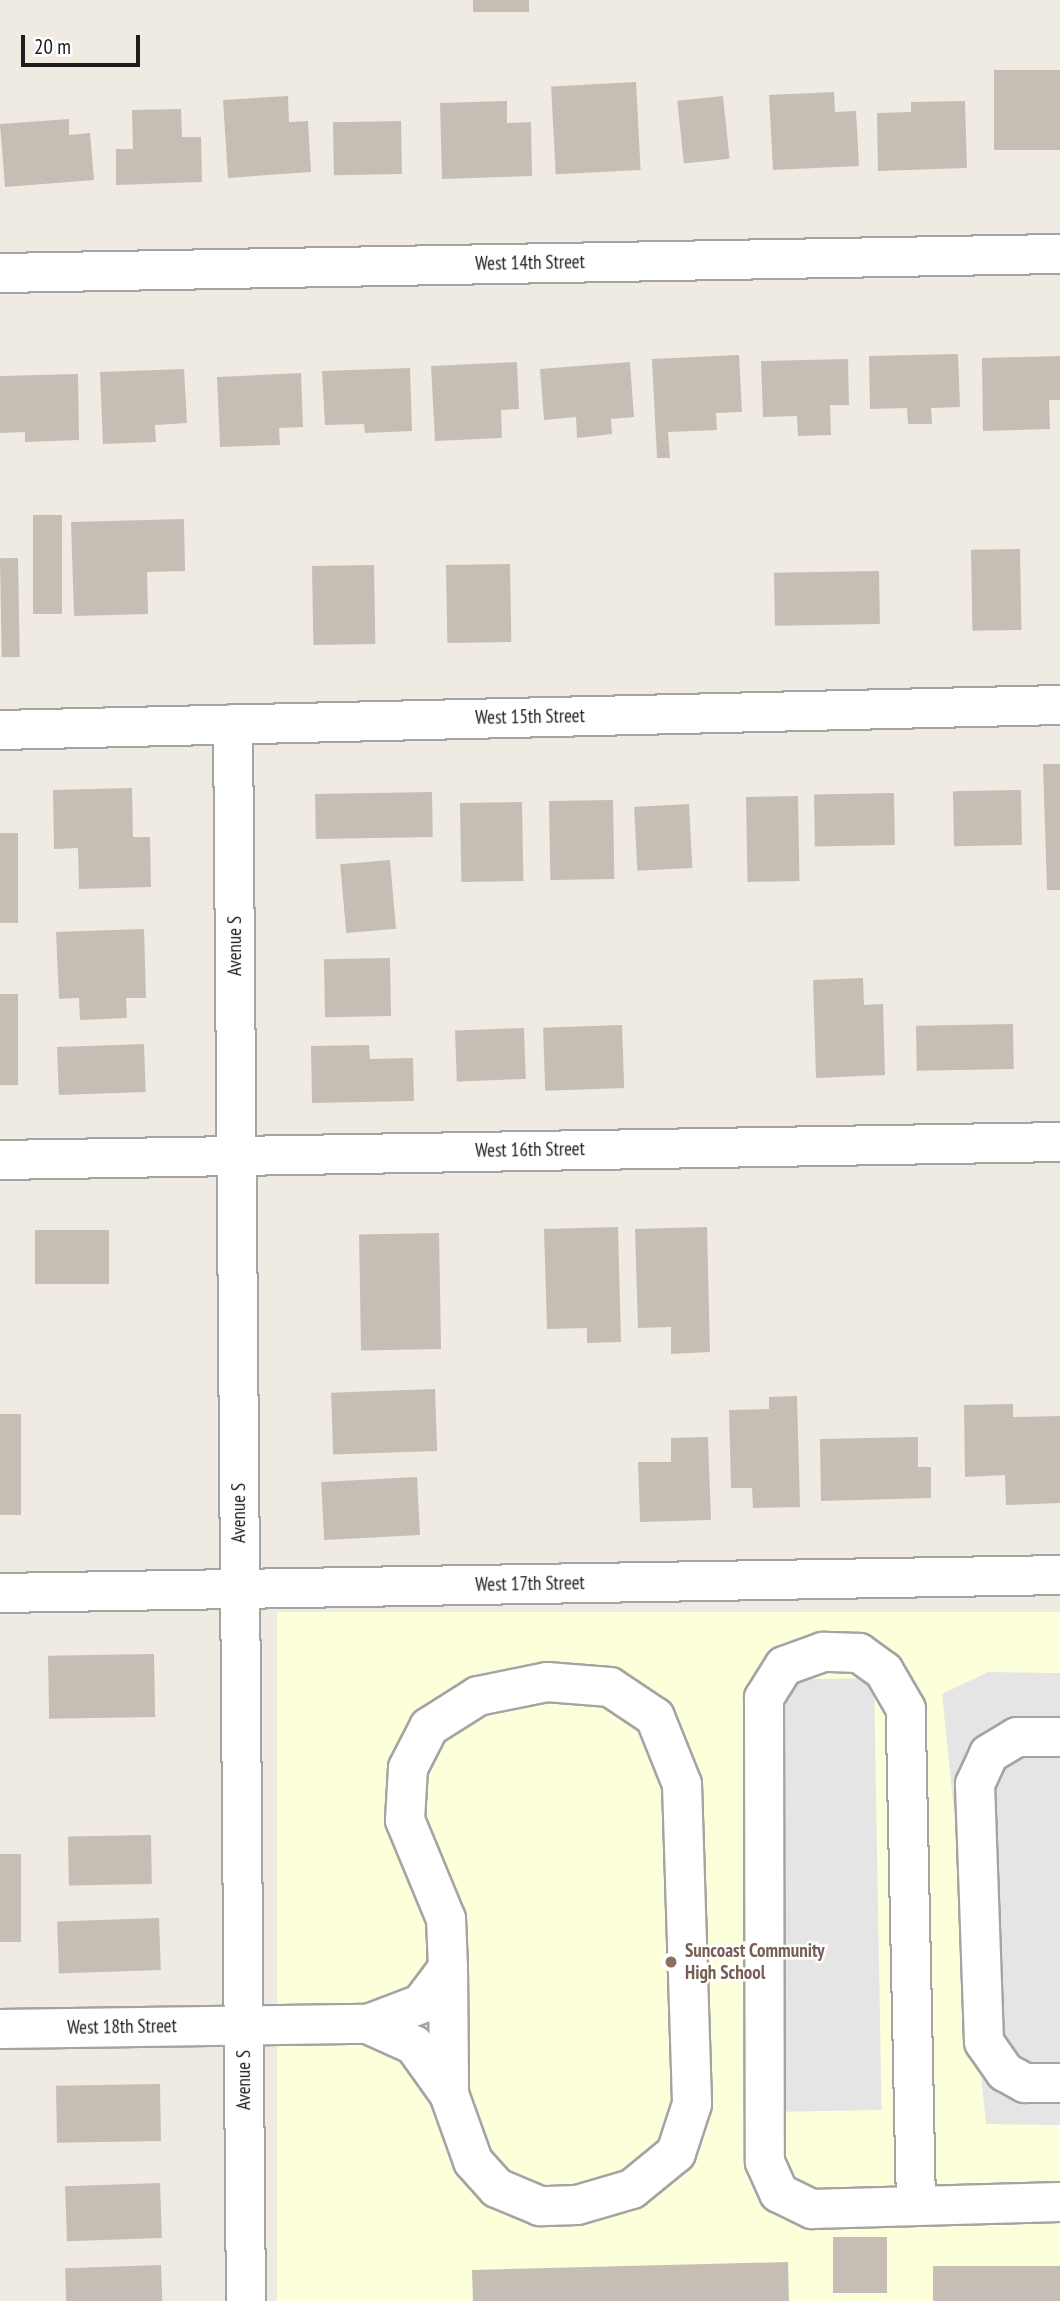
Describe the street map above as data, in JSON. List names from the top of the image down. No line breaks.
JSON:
{"streets":{"street":["West 14th Street","West 15th Street","Avenue S","West 16th Street","West 17th Street","West 18th Street"]},"crossings":[["West 15th Street","Avenue S"],["Avenue S","West 16th Street"],["Avenue S","West 17th Street"],["Avenue S","West 18th Street"]],"places":["Suncoast Community High School"],"scale_bar":"20 m"}
